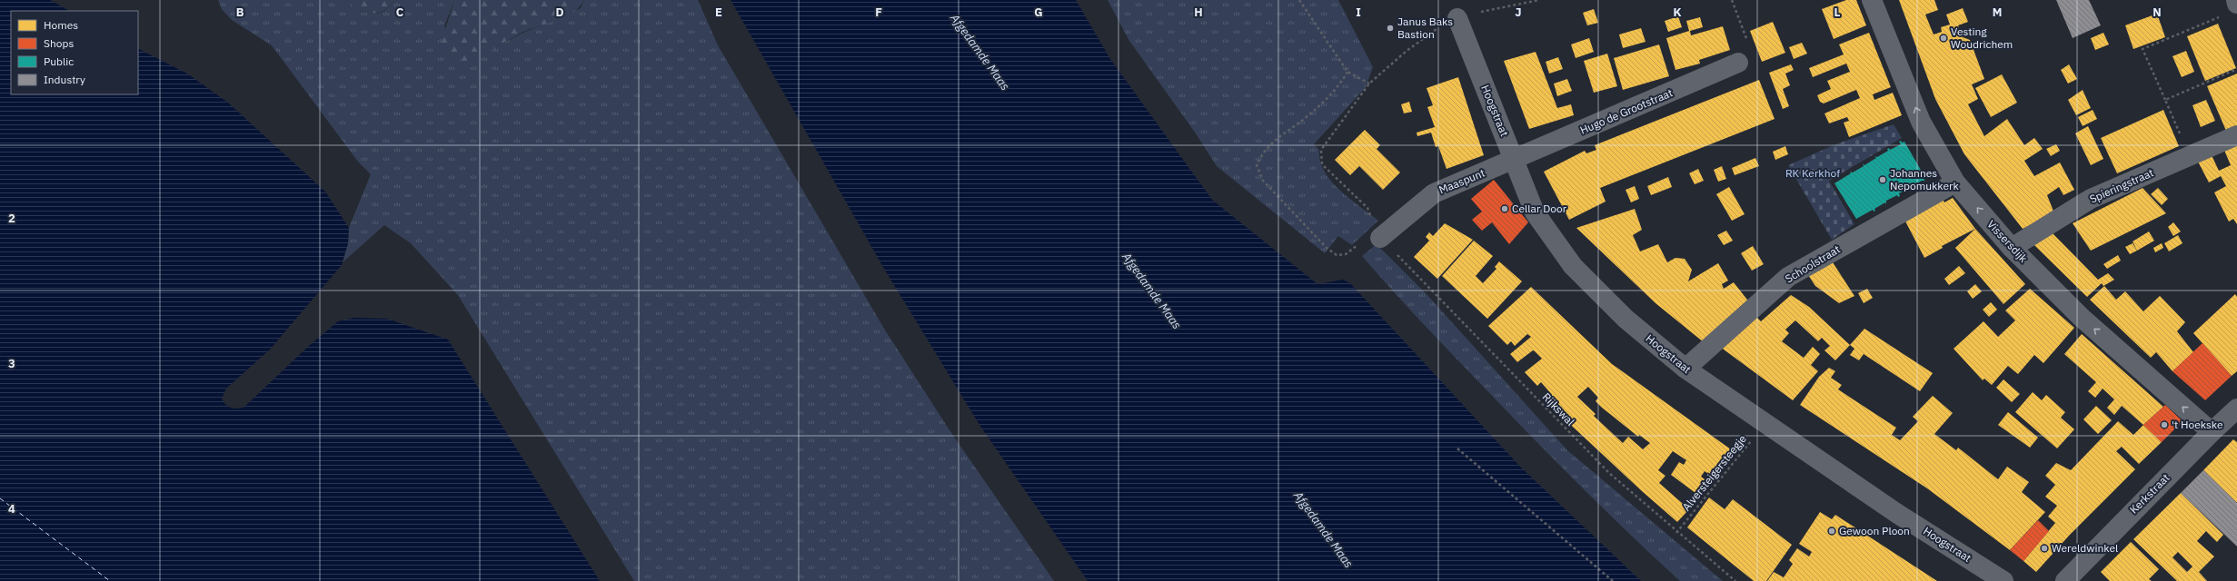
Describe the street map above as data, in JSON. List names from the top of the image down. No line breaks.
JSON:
{"streets":{"street":["Hoogstraat","Hugo de Grootstraat","Maaspunt","Spieringstraat","Vissersdijk","Schoolstraat","Kerkstraat"],"path":["Rijkswal","Alversteigersteegje"]},"crossings":[["Hoogstraat","Hugo de Grootstraat"],["Hoogstraat","Maaspunt"],["Hoogstraat","Schoolstraat"],["Hoogstraat","Alversteigersteegje"],["Hugo de Grootstraat","Maaspunt"],["Maaspunt","Rijkswal"],["Spieringstraat","Vissersdijk"],["Vissersdijk","Schoolstraat"],["Vissersdijk","Kerkstraat"],["Rijkswal","Alversteigersteegje"]],"one_way":["Vissersdijk"],"water":["Afgedamde Maas"],"parks":["RK Kerkhof"],"places":["Janus Baks Bastion","Vesting Woudrichem","Johannes Nepomukkerk","Cellar Door","'t Hoekske","Gewoon Ploon","Wereldwinkel"],"legend":["Homes","Shops","Public","Industry"],"grid":{"columns":["B","C","D","E","F","G","H","I","J","K","L","M","N"],"rows":["2","3","4"]}}
